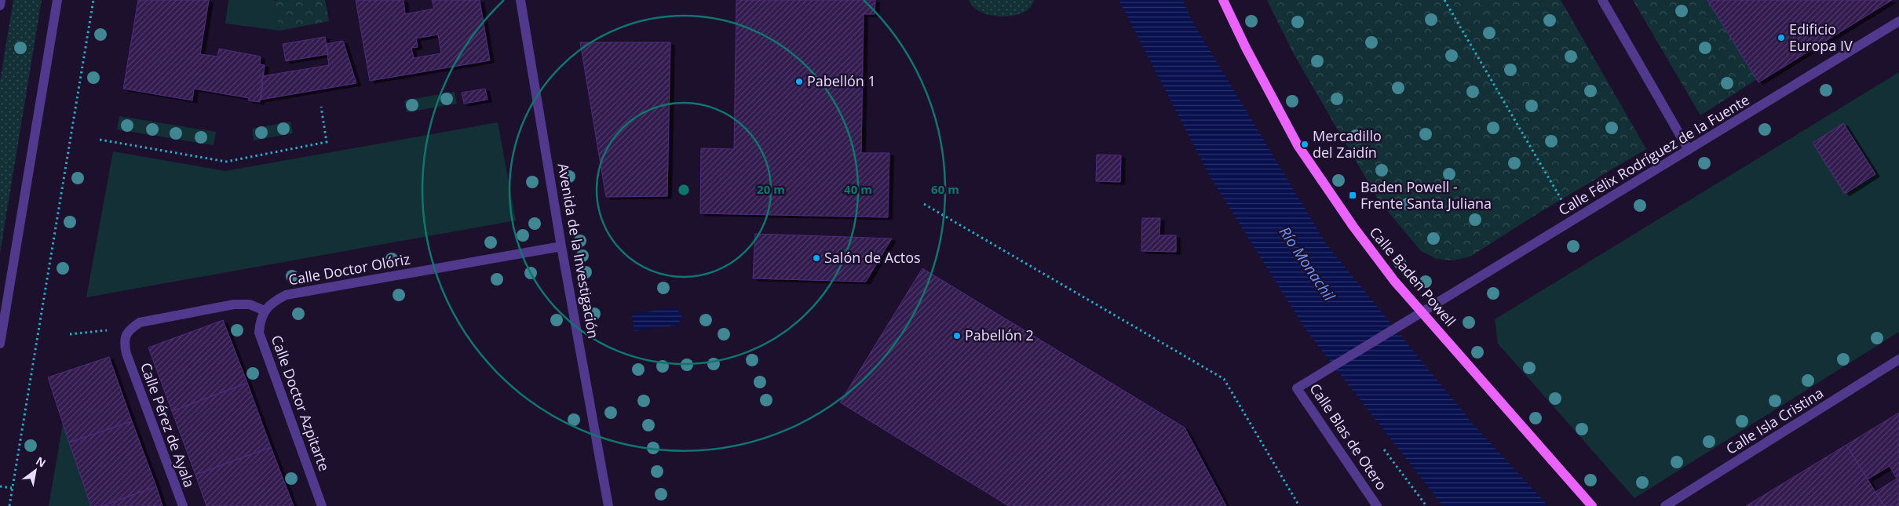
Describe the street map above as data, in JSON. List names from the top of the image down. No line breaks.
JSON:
{"streets":{"main road":["Calle Baden Powell"],"street":["Calle Félix Rodríguez de la Fuente","Avenida de la Investigación","Calle Doctor Olóriz","Calle Doctor Azpitarte","Calle Isla Cristina","Calle Pérez de Ayala","Calle Blas de Otero"]},"crossings":[["Calle Félix Rodríguez de la Fuente","Calle Baden Powell"],["Calle Félix Rodríguez de la Fuente","Calle Blas de Otero"],["Avenida de la Investigación","Calle Doctor Olóriz"],["Calle Doctor Olóriz","Calle Doctor Azpitarte"],["Calle Doctor Olóriz","Calle Pérez de Ayala"],["Calle Baden Powell","Calle Blas de Otero"],["Calle Doctor Azpitarte","Calle Pérez de Ayala"]],"water":["Río Monachil"],"places":{"other":["Edificio Europa IV","Pabellón 1","Mercadillo del Zaidín","Salón de Actos","Pabellón 2"],"transit":["Baden Powell - Frente Santa Juliana"]},"north":"top right","rings":["20 m","40 m","60 m"]}
